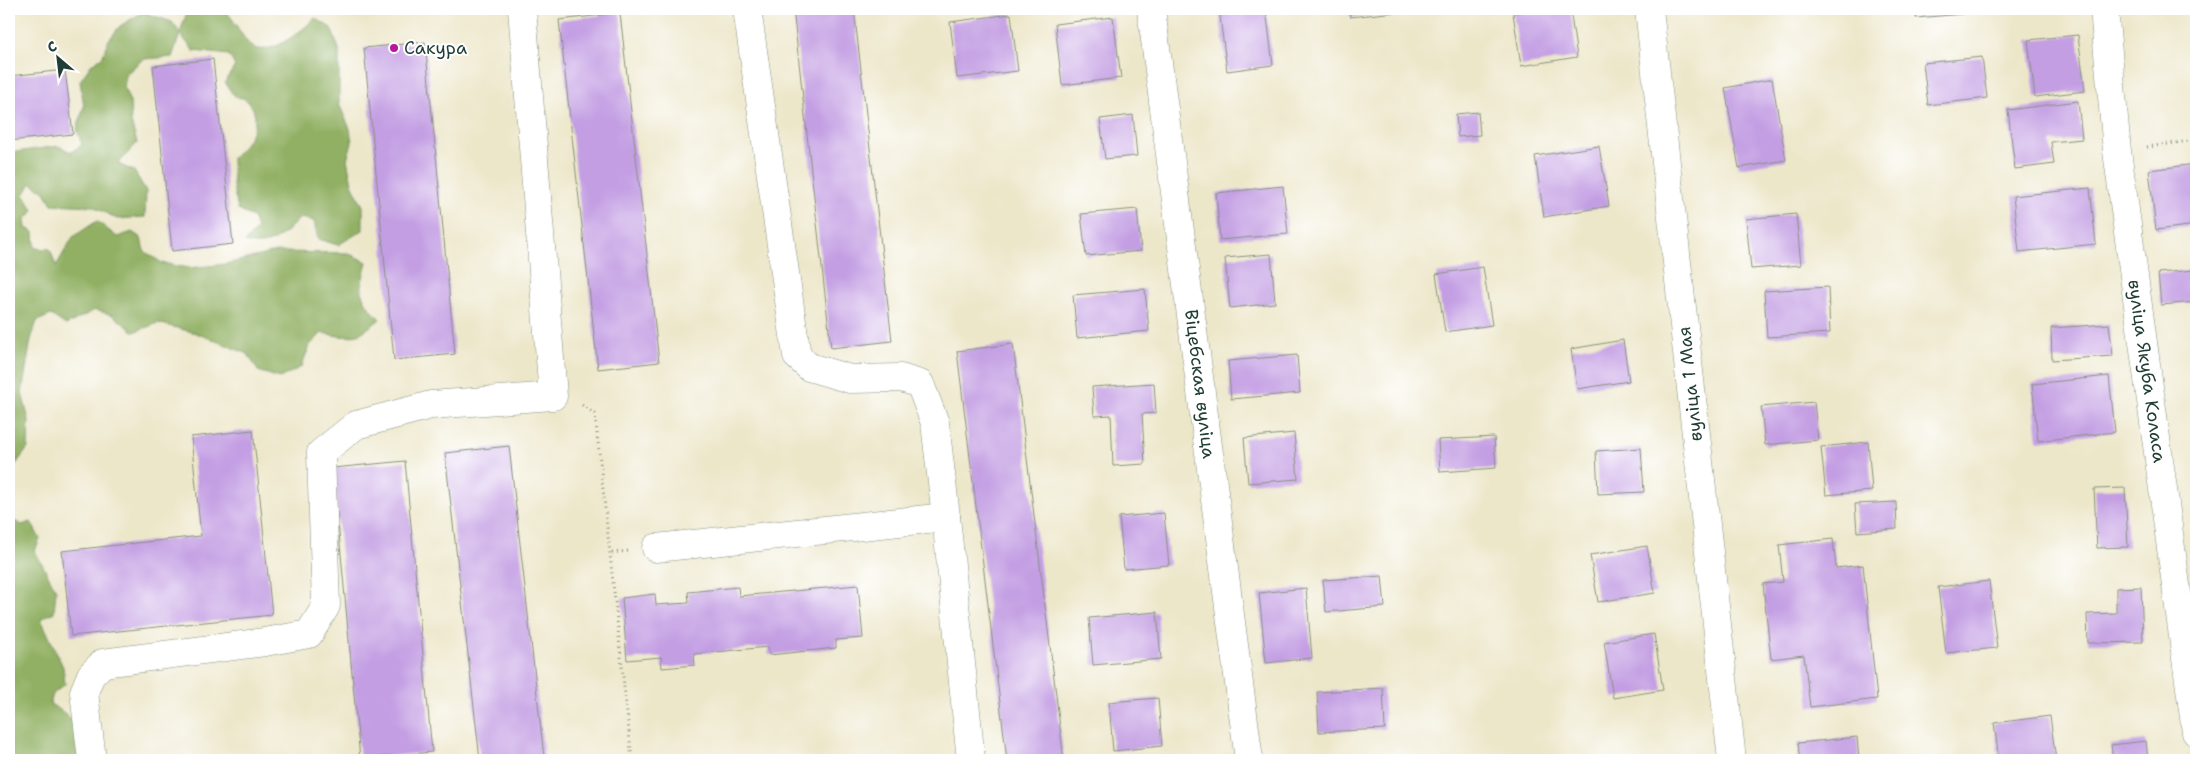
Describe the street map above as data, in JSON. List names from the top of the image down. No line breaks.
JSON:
{"streets":{"street":["вуліца Якуба Коласа","Віцебская вуліца","вуліца 1 Мая"]},"places":["Сакура"],"north":"top left"}
